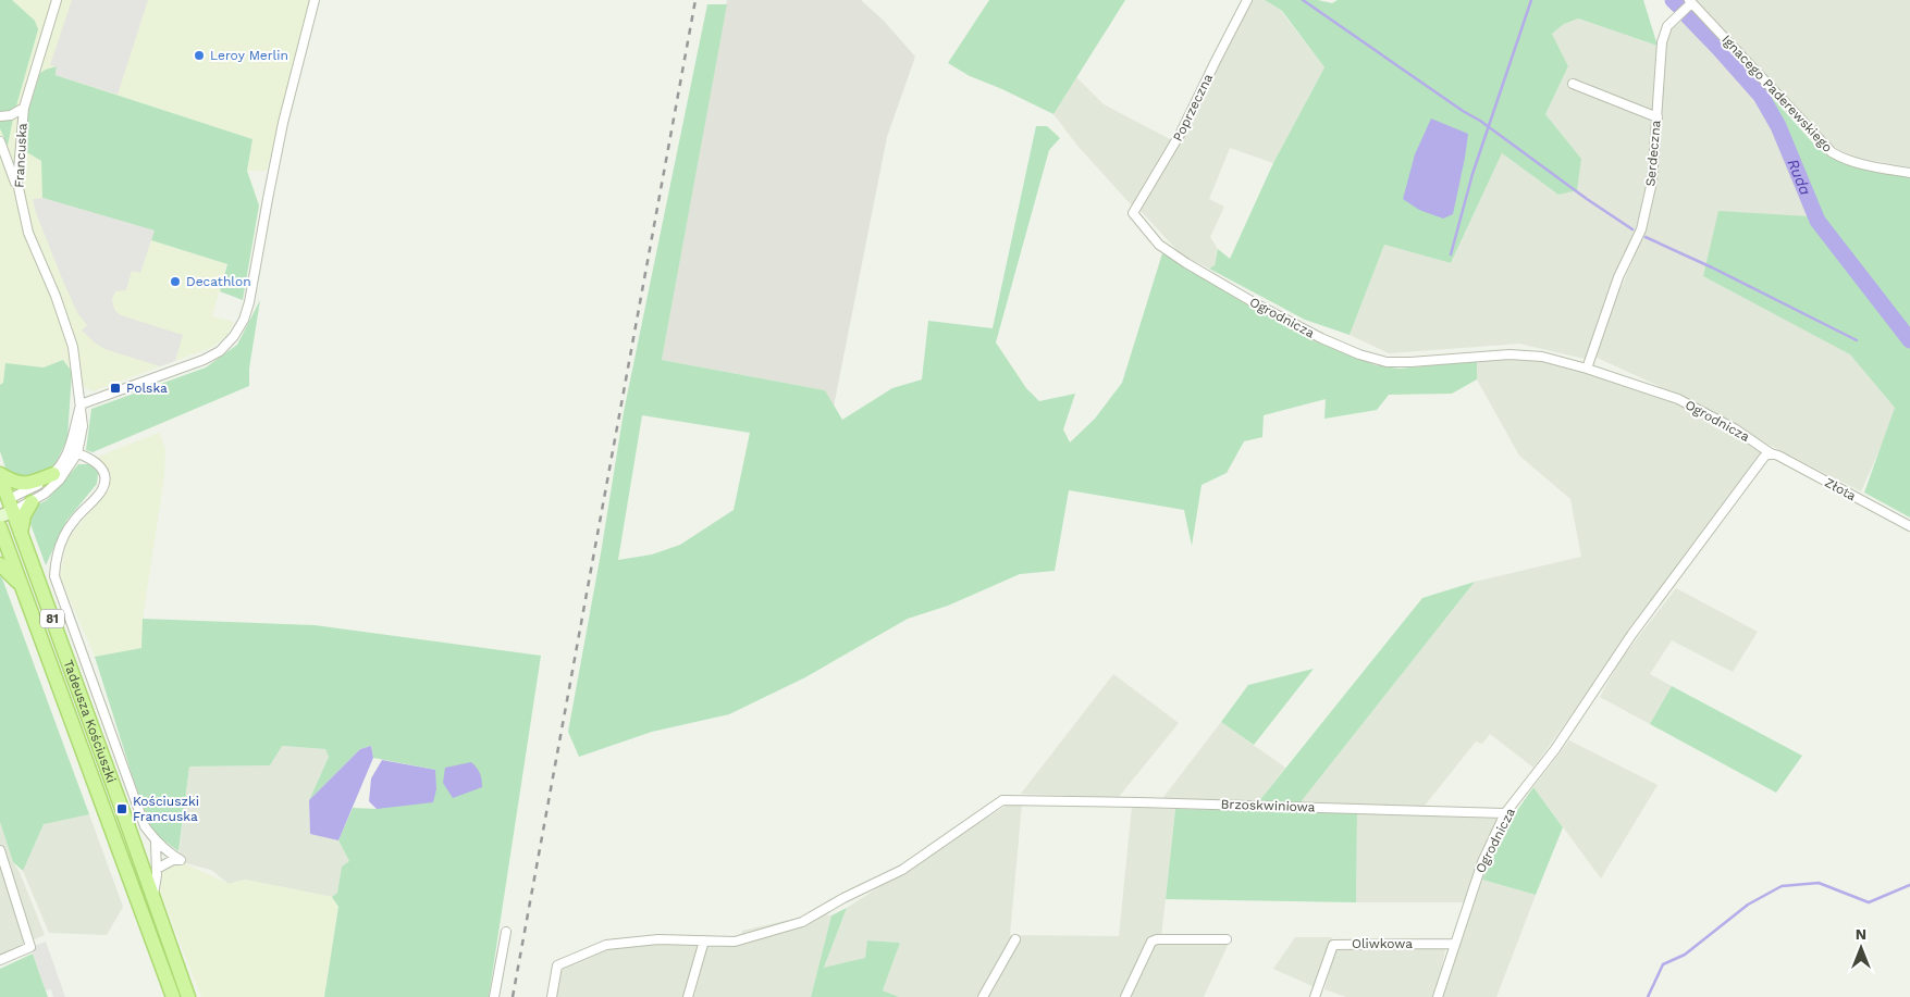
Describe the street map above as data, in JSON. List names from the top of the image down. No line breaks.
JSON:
{"streets":{"main road":["81","Tadeusza Kościuszki"],"street":["Ignacego Paderewskiego","Poprzeczna","Serdeczna","Francuska","Ogrodnicza","Złota","Brzoskwiniowa","Oliwkowa"]},"crossings":[["Ignacego Paderewskiego","Serdeczna"],["Poprzeczna","Ogrodnicza"],["Serdeczna","Ogrodnicza"],["Francuska","Tadeusza Kościuszki"],["Ogrodnicza","Złota"],["Ogrodnicza","Brzoskwiniowa"],["Ogrodnicza","Oliwkowa"]],"water":["Ruda"],"places":{"other":["Leroy Merlin","Decathlon"],"transit":["Polska","Kościuszki Francuska"]},"north":"top"}
